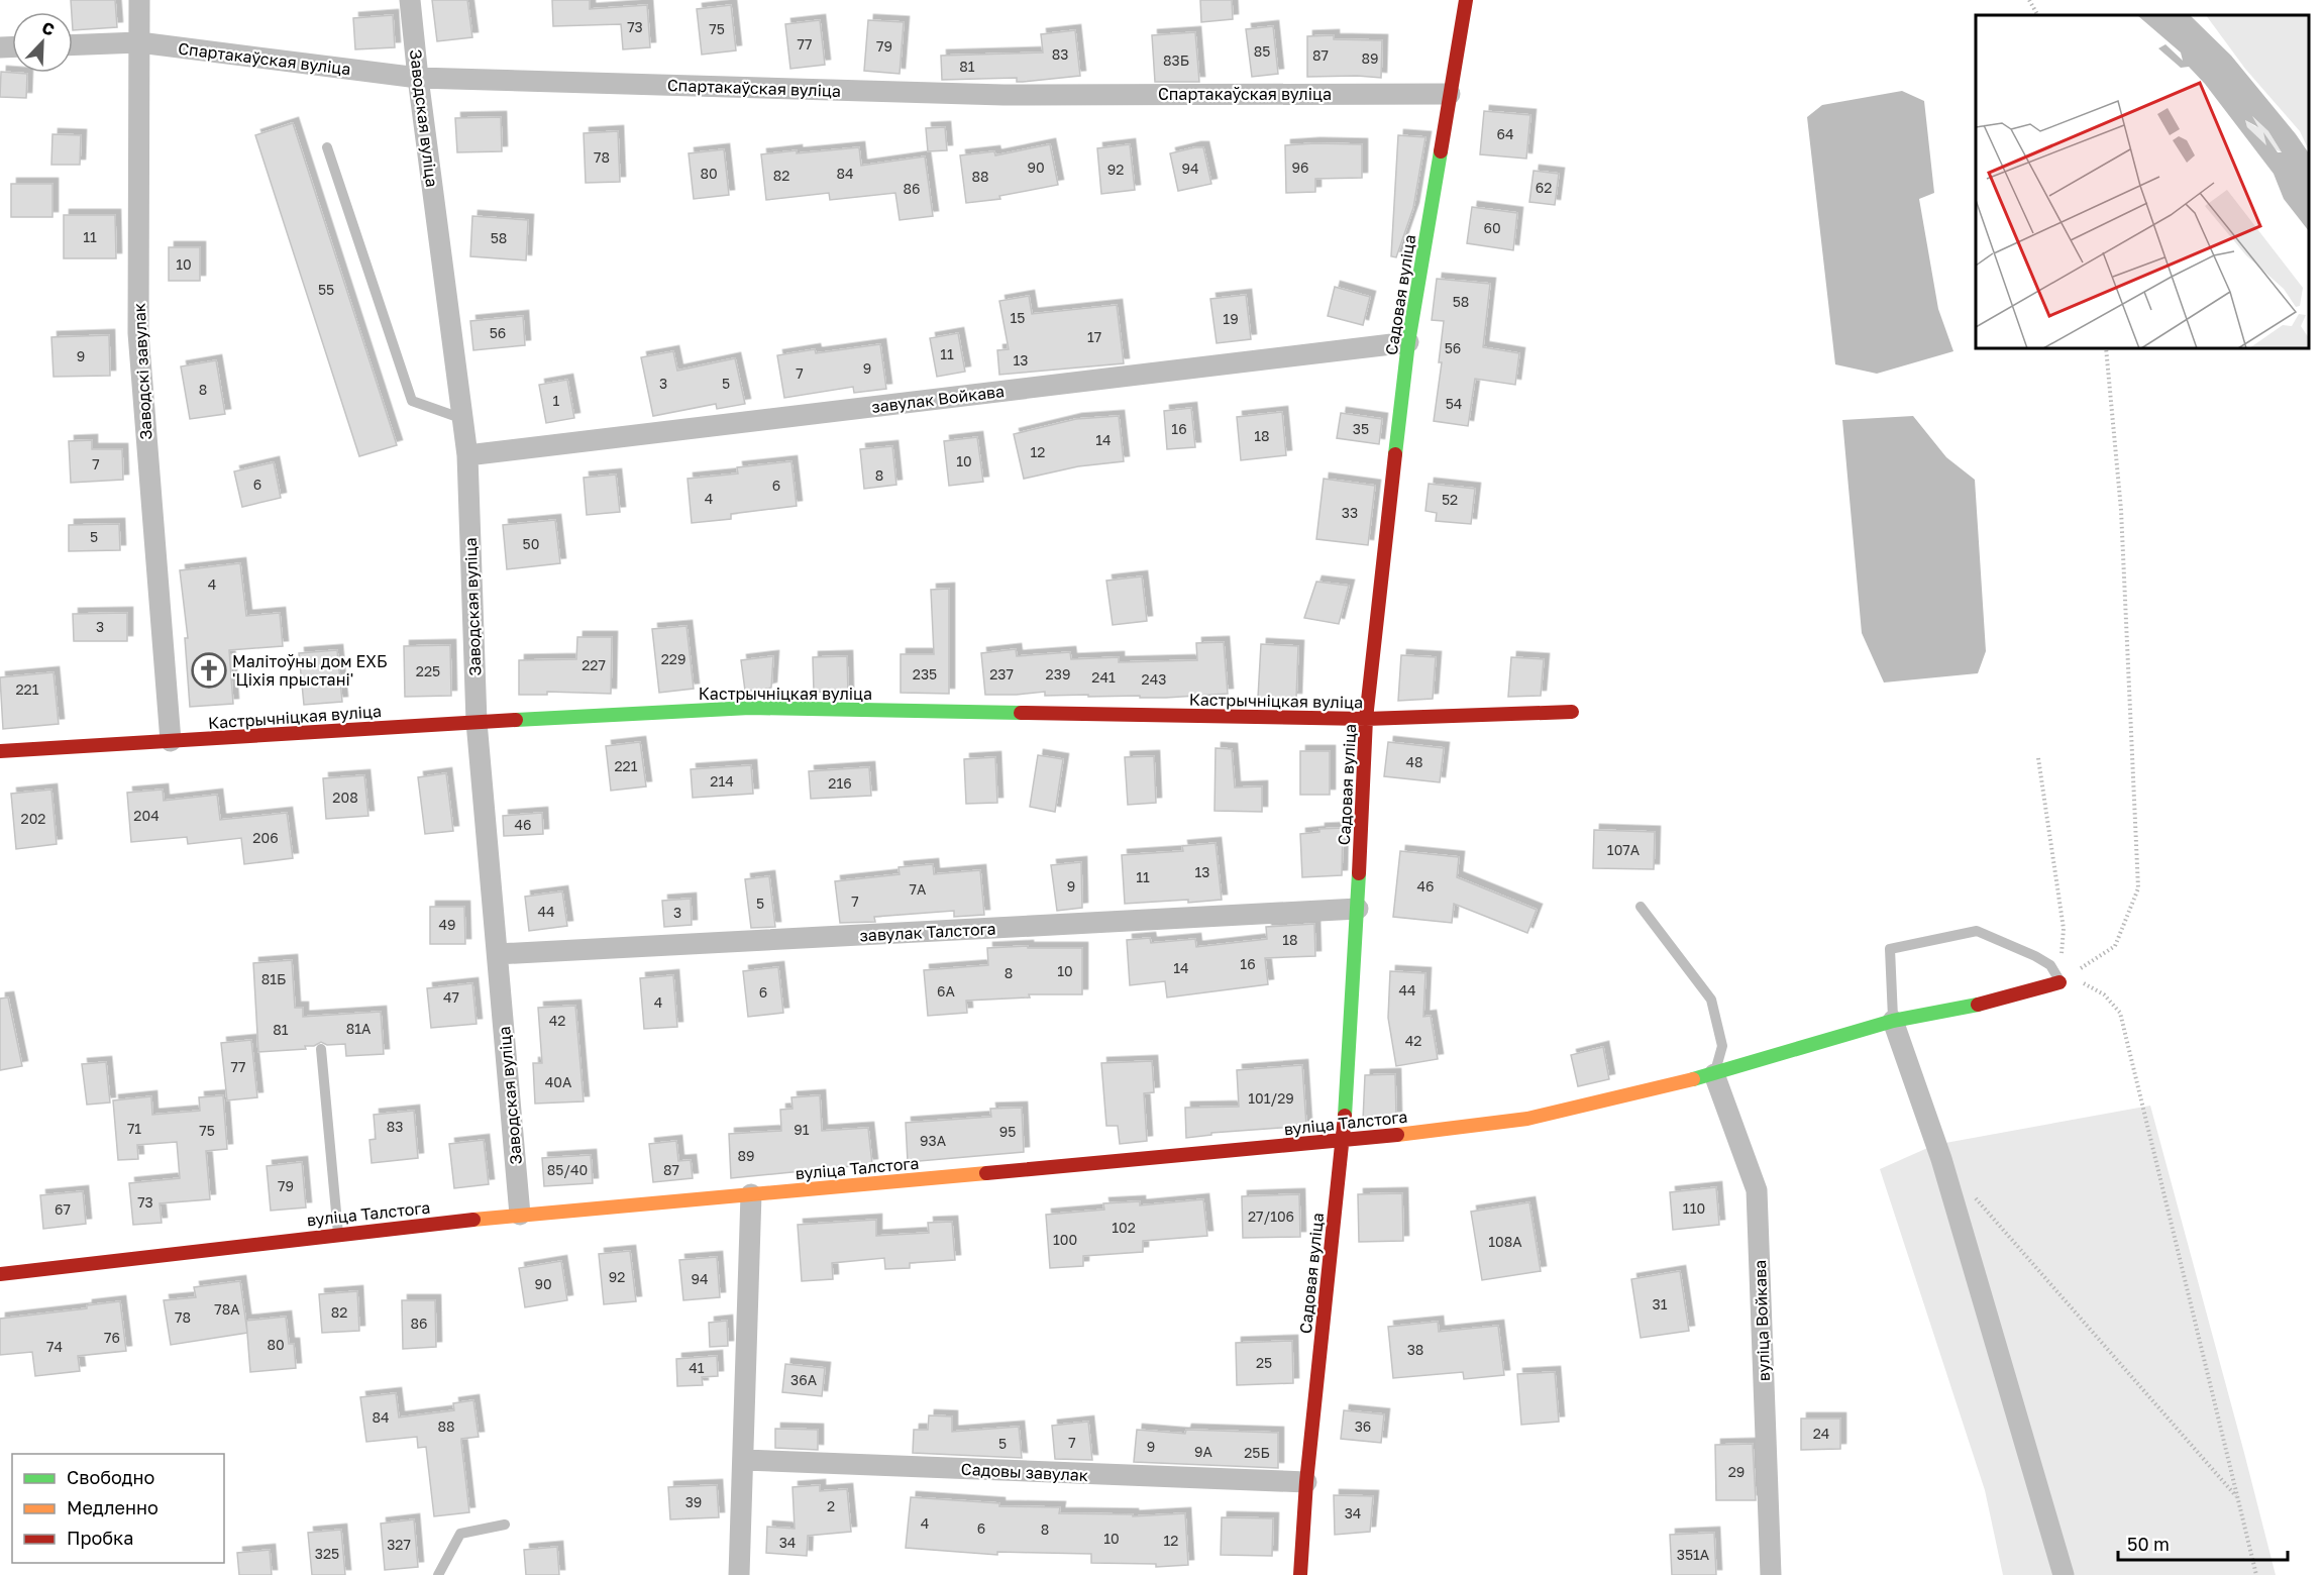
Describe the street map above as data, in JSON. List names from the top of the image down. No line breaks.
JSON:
{"streets":{"street":["Спартакаўская вуліца","Заводская вуліца","Садовая вуліца","Заводскі завулак","завулак Войкава","Кастрычніцкая вуліца","завулак Талстога","вуліца Талстога","вуліца Войкава","Садовы завулак"]},"crossings":[["Спартакаўская вуліца","Заводская вуліца"],["Спартакаўская вуліца","Садовая вуліца"],["Спартакаўская вуліца","Заводскі завулак"],["Заводская вуліца","завулак Войкава"],["Заводская вуліца","Кастрычніцкая вуліца"],["Заводская вуліца","завулак Талстога"],["Заводская вуліца","вуліца Талстога"],["Садовая вуліца","завулак Войкава"],["Садовая вуліца","Кастрычніцкая вуліца"],["Садовая вуліца","завулак Талстога"],["Садовая вуліца","вуліца Талстога"],["Садовая вуліца","Садовы завулак"],["Заводскі завулак","Кастрычніцкая вуліца"],["вуліца Талстога","вуліца Войкава"]],"places":{"church":["Малітоўны дом ЕХБ 'Ціхія прыстані'"]},"house_numbers":["73","75","77","79","85","83","87","89","83Б","81","64","78","90","96","94","92","80","84","82","88","62","86","60","11","58","10","55","58","15","19","56","17","56","11","9","13","9","7","3","5","8","1","54","16","35","18","14","12","10","7","8","6","6","4","52","33","5","50","4","3","229","227","225","235","237","239","241","243","221","48","221","214","216","208","204","202","46","206","107А","13","11","9","46","7А","7","5","44","3","49","18","16","14","10","8","81Б","44","6А","6","47","4","42","81А","81","42","77","40А","101/29","83","71","91","75","95","93А","89","85/40","87","79","73","110","67","27/106","102","100","108А","92","94","90","31","78А","82","78","86","76","80","74","38","25","41","36А","84","88","36","24","7","5","9","9А","25Б","29","39","2","34","4","6","8","10","12","34","327","325","351А"],"legend":["Свободно","Медленно","Пробка"],"scale_bar":"50 m","north":"top right"}
